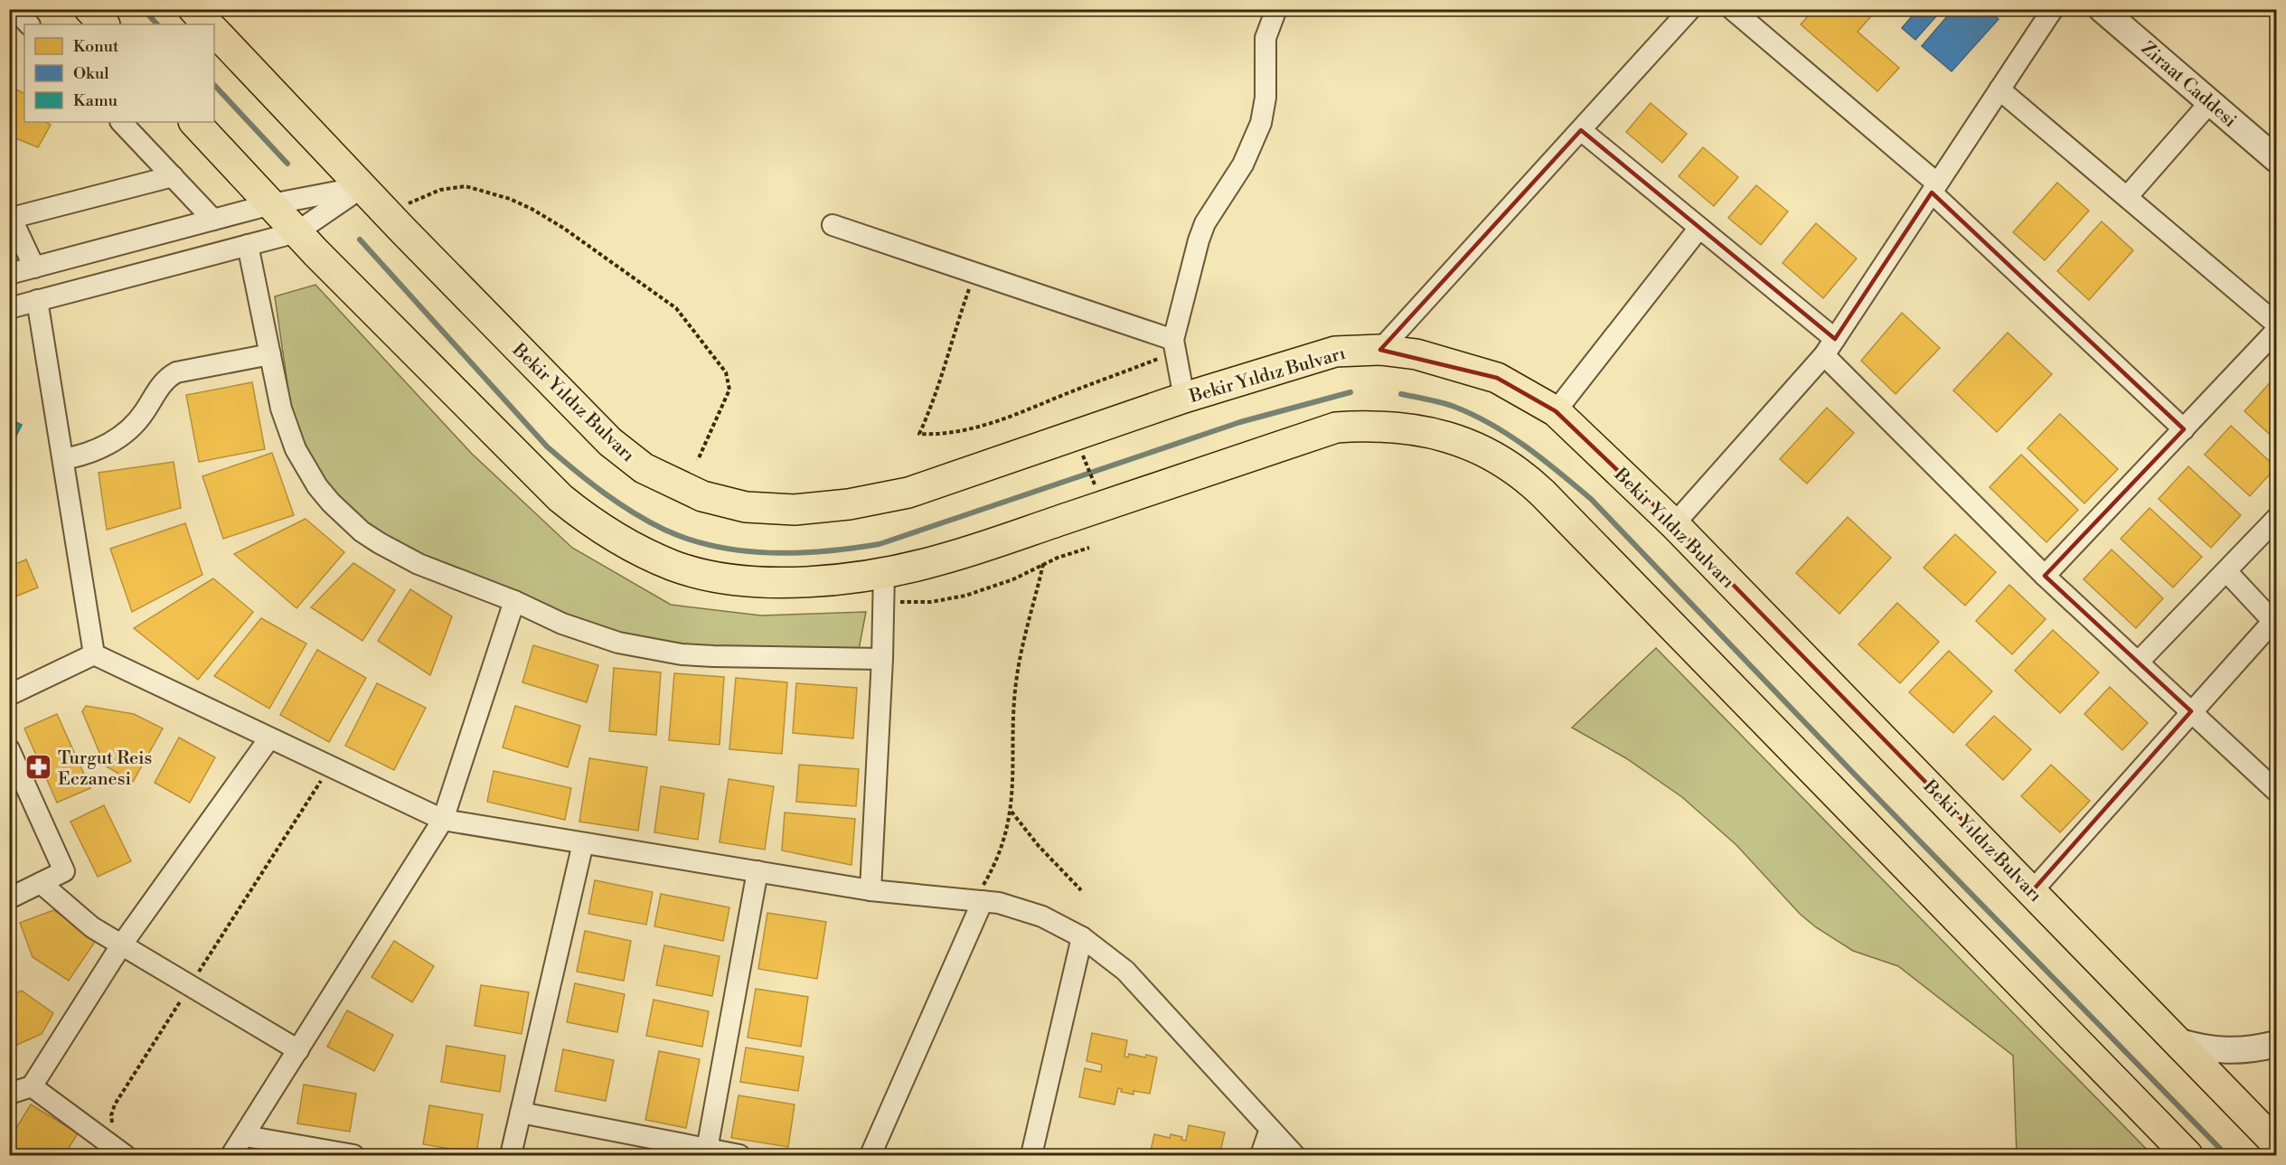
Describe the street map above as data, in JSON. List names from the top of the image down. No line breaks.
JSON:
{"streets":{"main road":["Bekir Yıldız Bulvarı"],"street":["Ziraat Caddesi"]},"places":{"pharmacy":["Turgut Reis Eczanesi"]},"legend":["Konut","Okul","Kamu"]}
